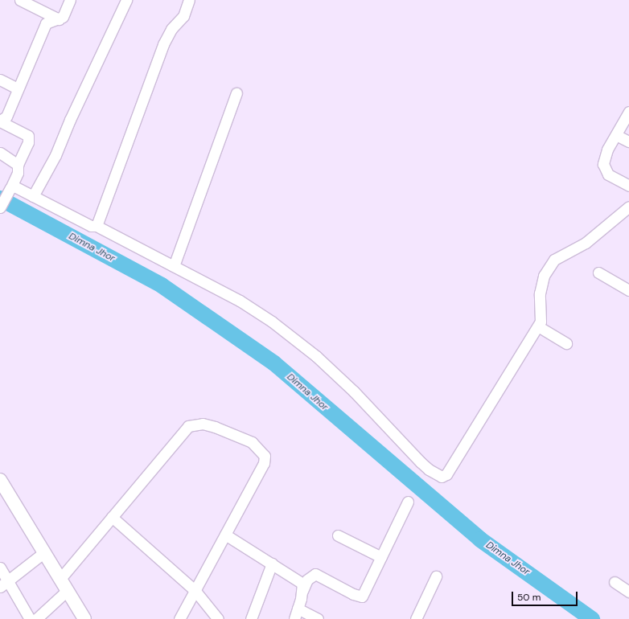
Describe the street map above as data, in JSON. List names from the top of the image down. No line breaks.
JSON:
{"water":["Dimna Jhor"],"scale_bar":"50 m"}
